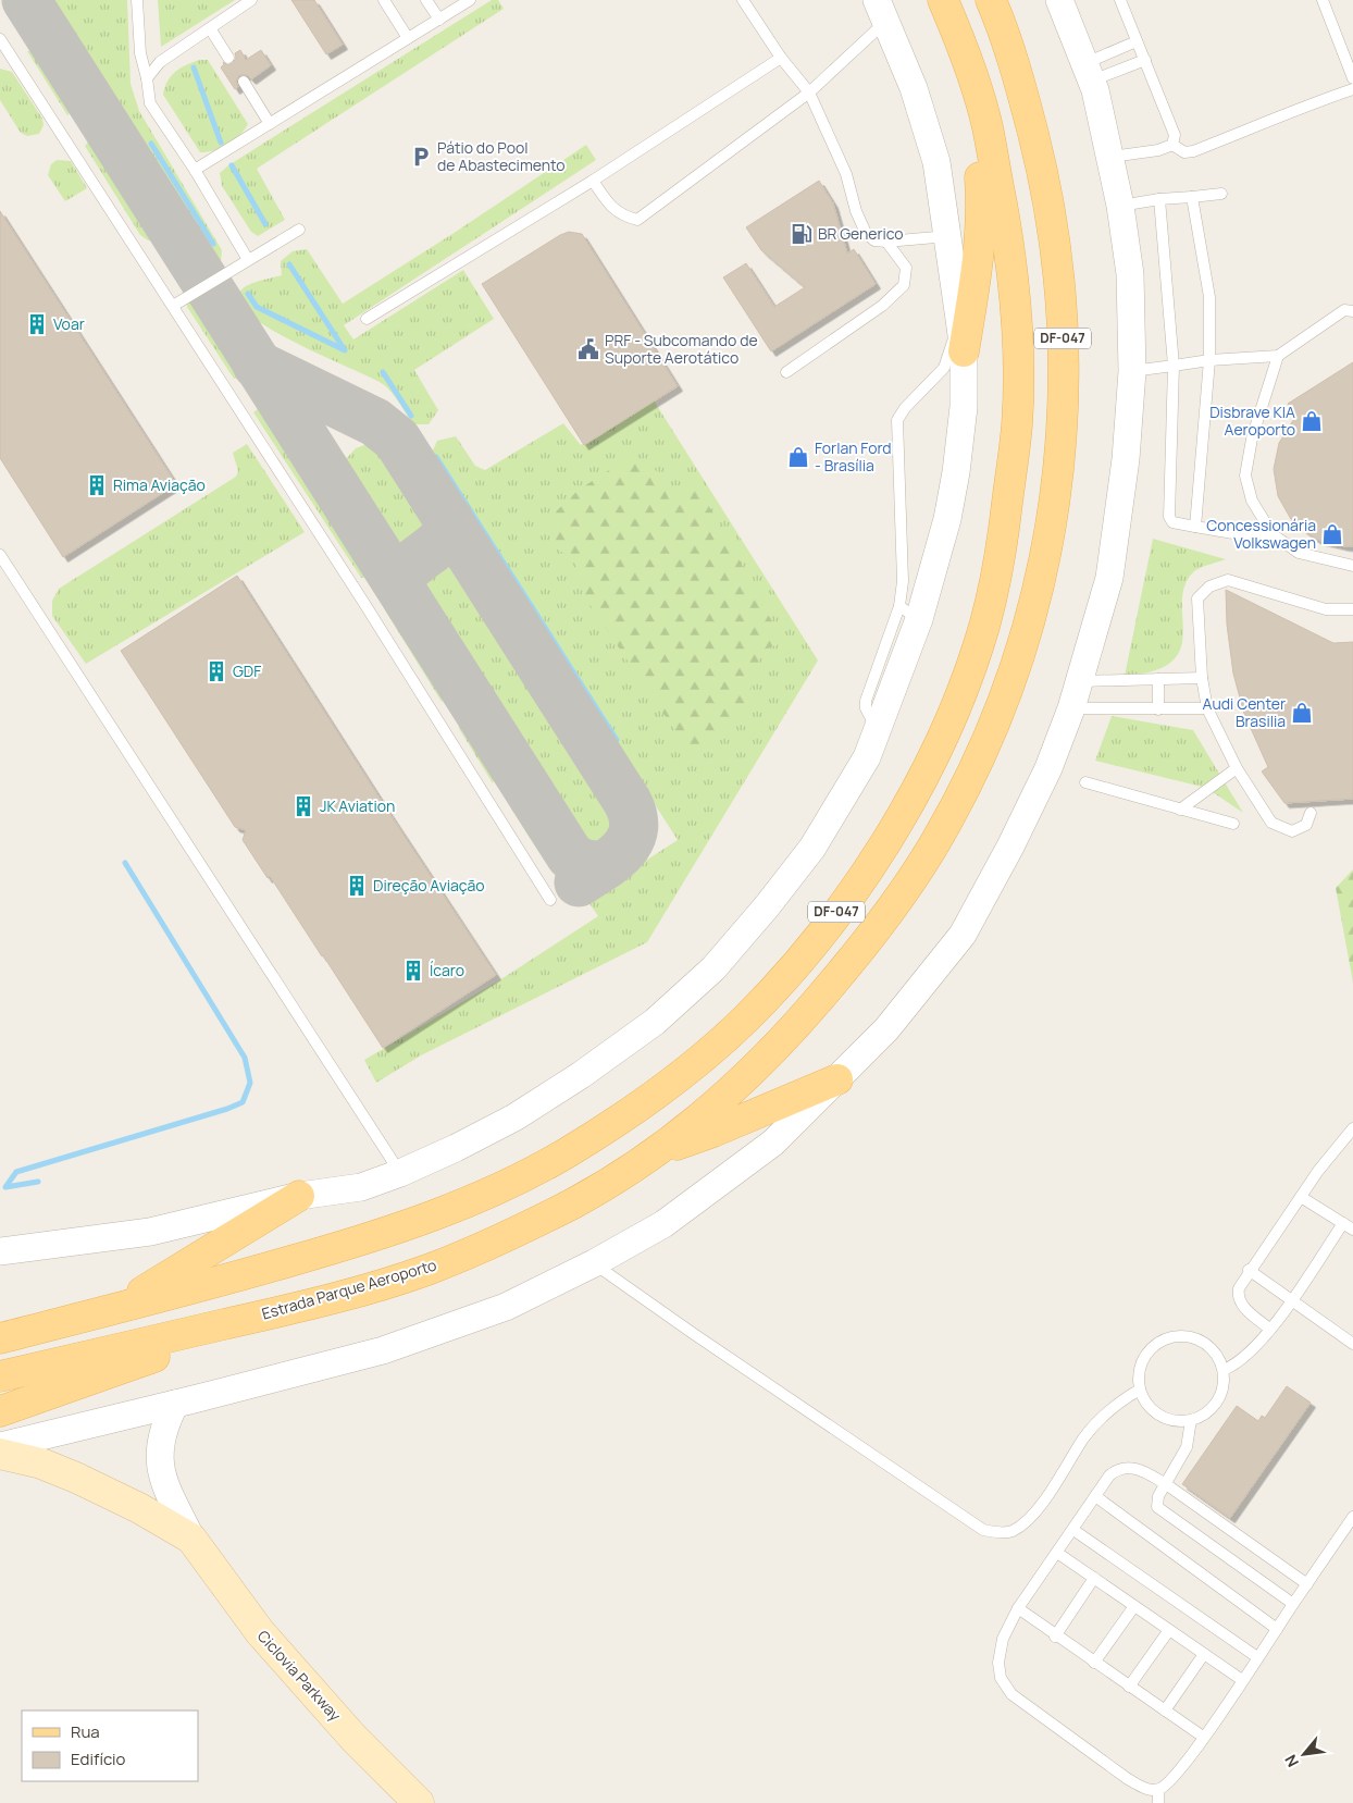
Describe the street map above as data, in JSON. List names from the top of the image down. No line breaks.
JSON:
{"streets":{"main road":["DF-047","Estrada Parque Aeroporto","Ciclovia Parkway"]},"places":{"parking":["Pátio do Pool de Abastecimento"],"fuel station":["BR Generico"],"building":["Voar","Rima Aviação","GDF","JK Aviation","Direção Aviação","Ícaro"],"public building":["PRF - Subcomando de Suporte Aerotático"],"shop":["Disbrave KIA Aeroporto","Forlan Ford - Brasília","Concessionária Volkswagen","Audi Center Brasilia"]},"legend":["Rua","Edifício"],"north":"bottom left"}
